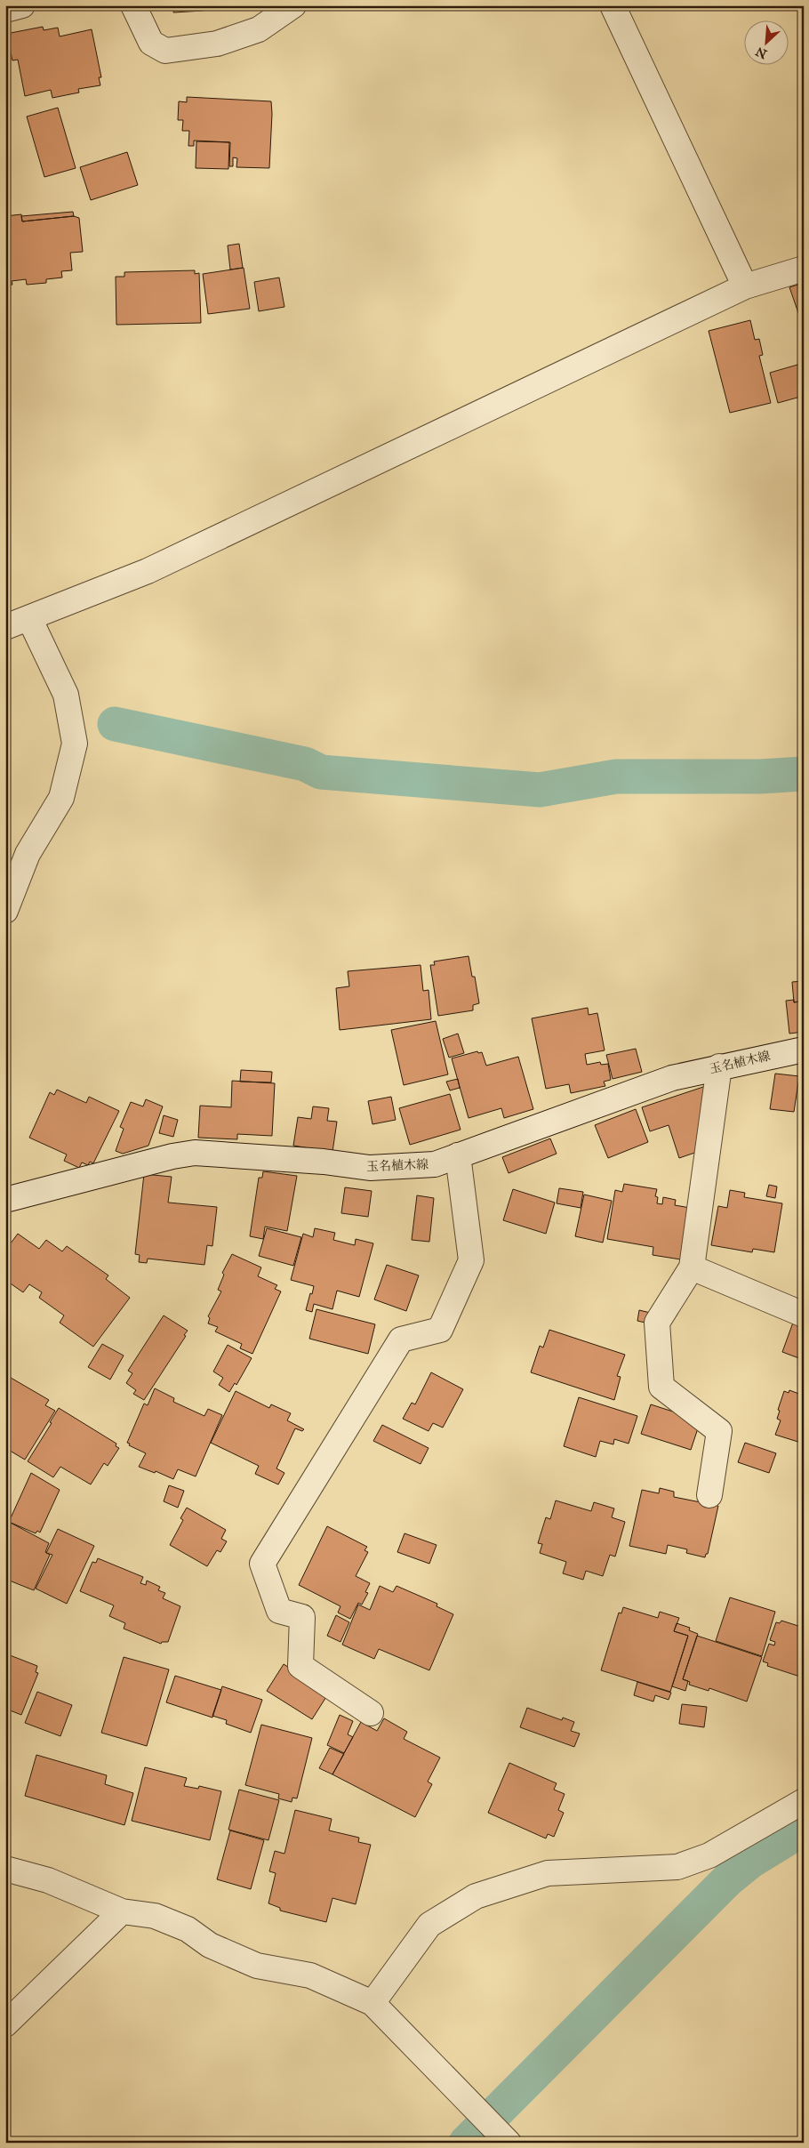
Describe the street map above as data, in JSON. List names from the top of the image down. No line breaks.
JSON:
{"streets":{"street":["玉名植木線"]},"north":"bottom left"}
